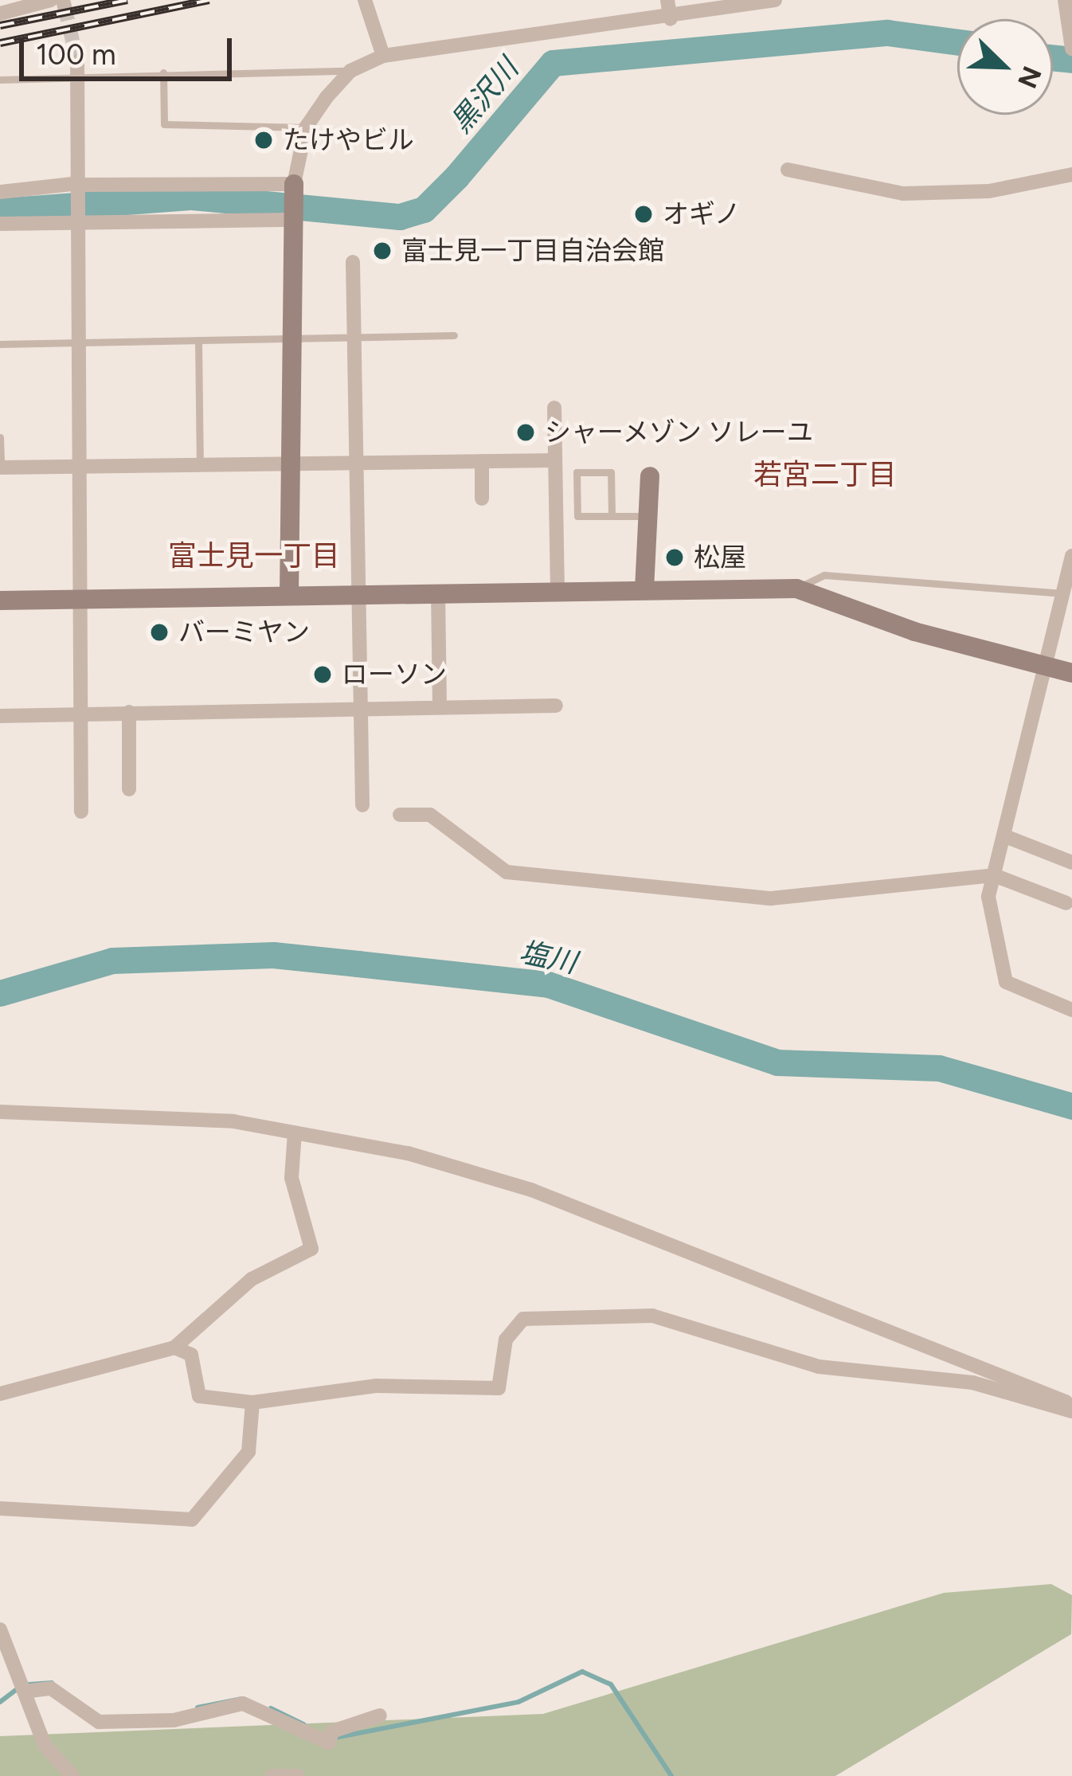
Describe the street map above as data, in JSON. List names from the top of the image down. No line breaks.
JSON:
{"districts":["若宮二丁目","富士見一丁目"],"water":["黒沢川","塩川"],"places":["たけやビル","オギノ","富士見一丁目自治会館","シャーメゾン ソレーユ","松屋","バーミヤン","ローソン"],"scale_bar":"100 m","north":"bottom right"}
